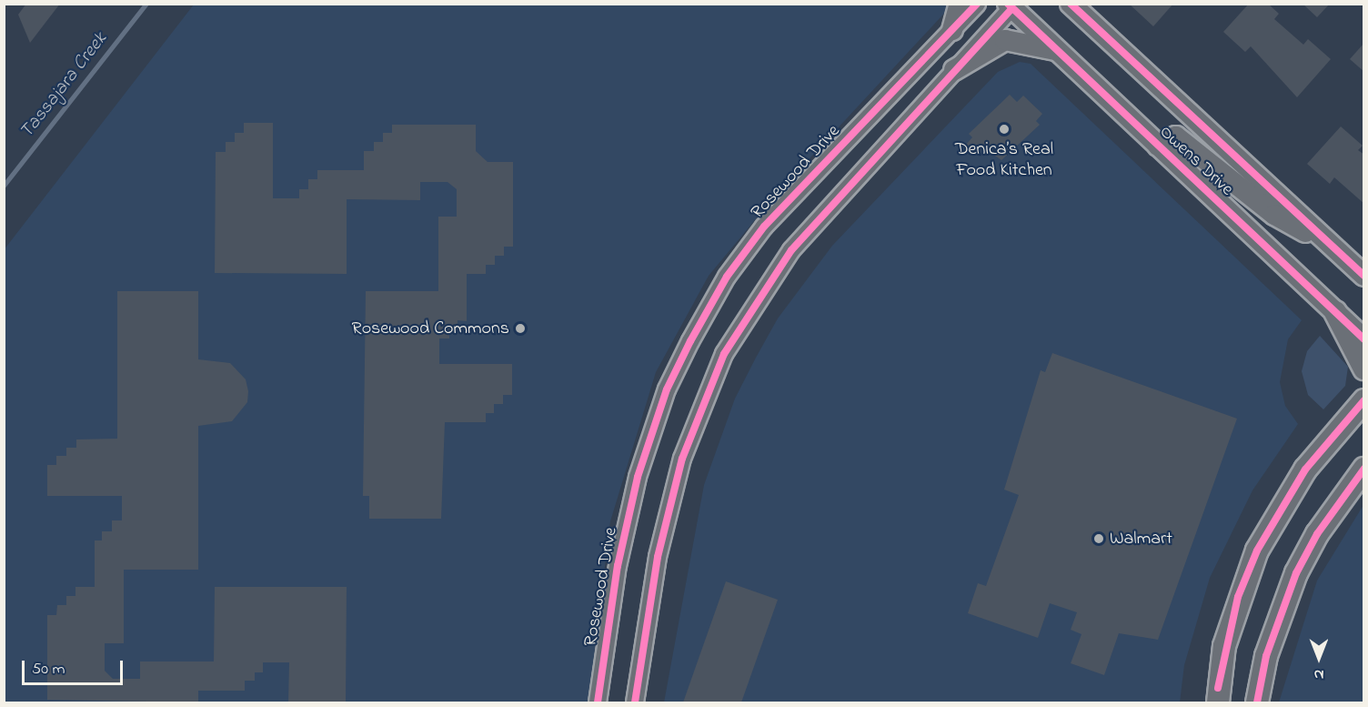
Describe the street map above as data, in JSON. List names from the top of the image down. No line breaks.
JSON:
{"streets":{"street":["Owens Drive","Rosewood Drive"]},"water":["Tassajara Creek"],"places":["Denica’s Real Food Kitchen","Rosewood Commons","Walmart"],"scale_bar":"50 m","north":"bottom"}
